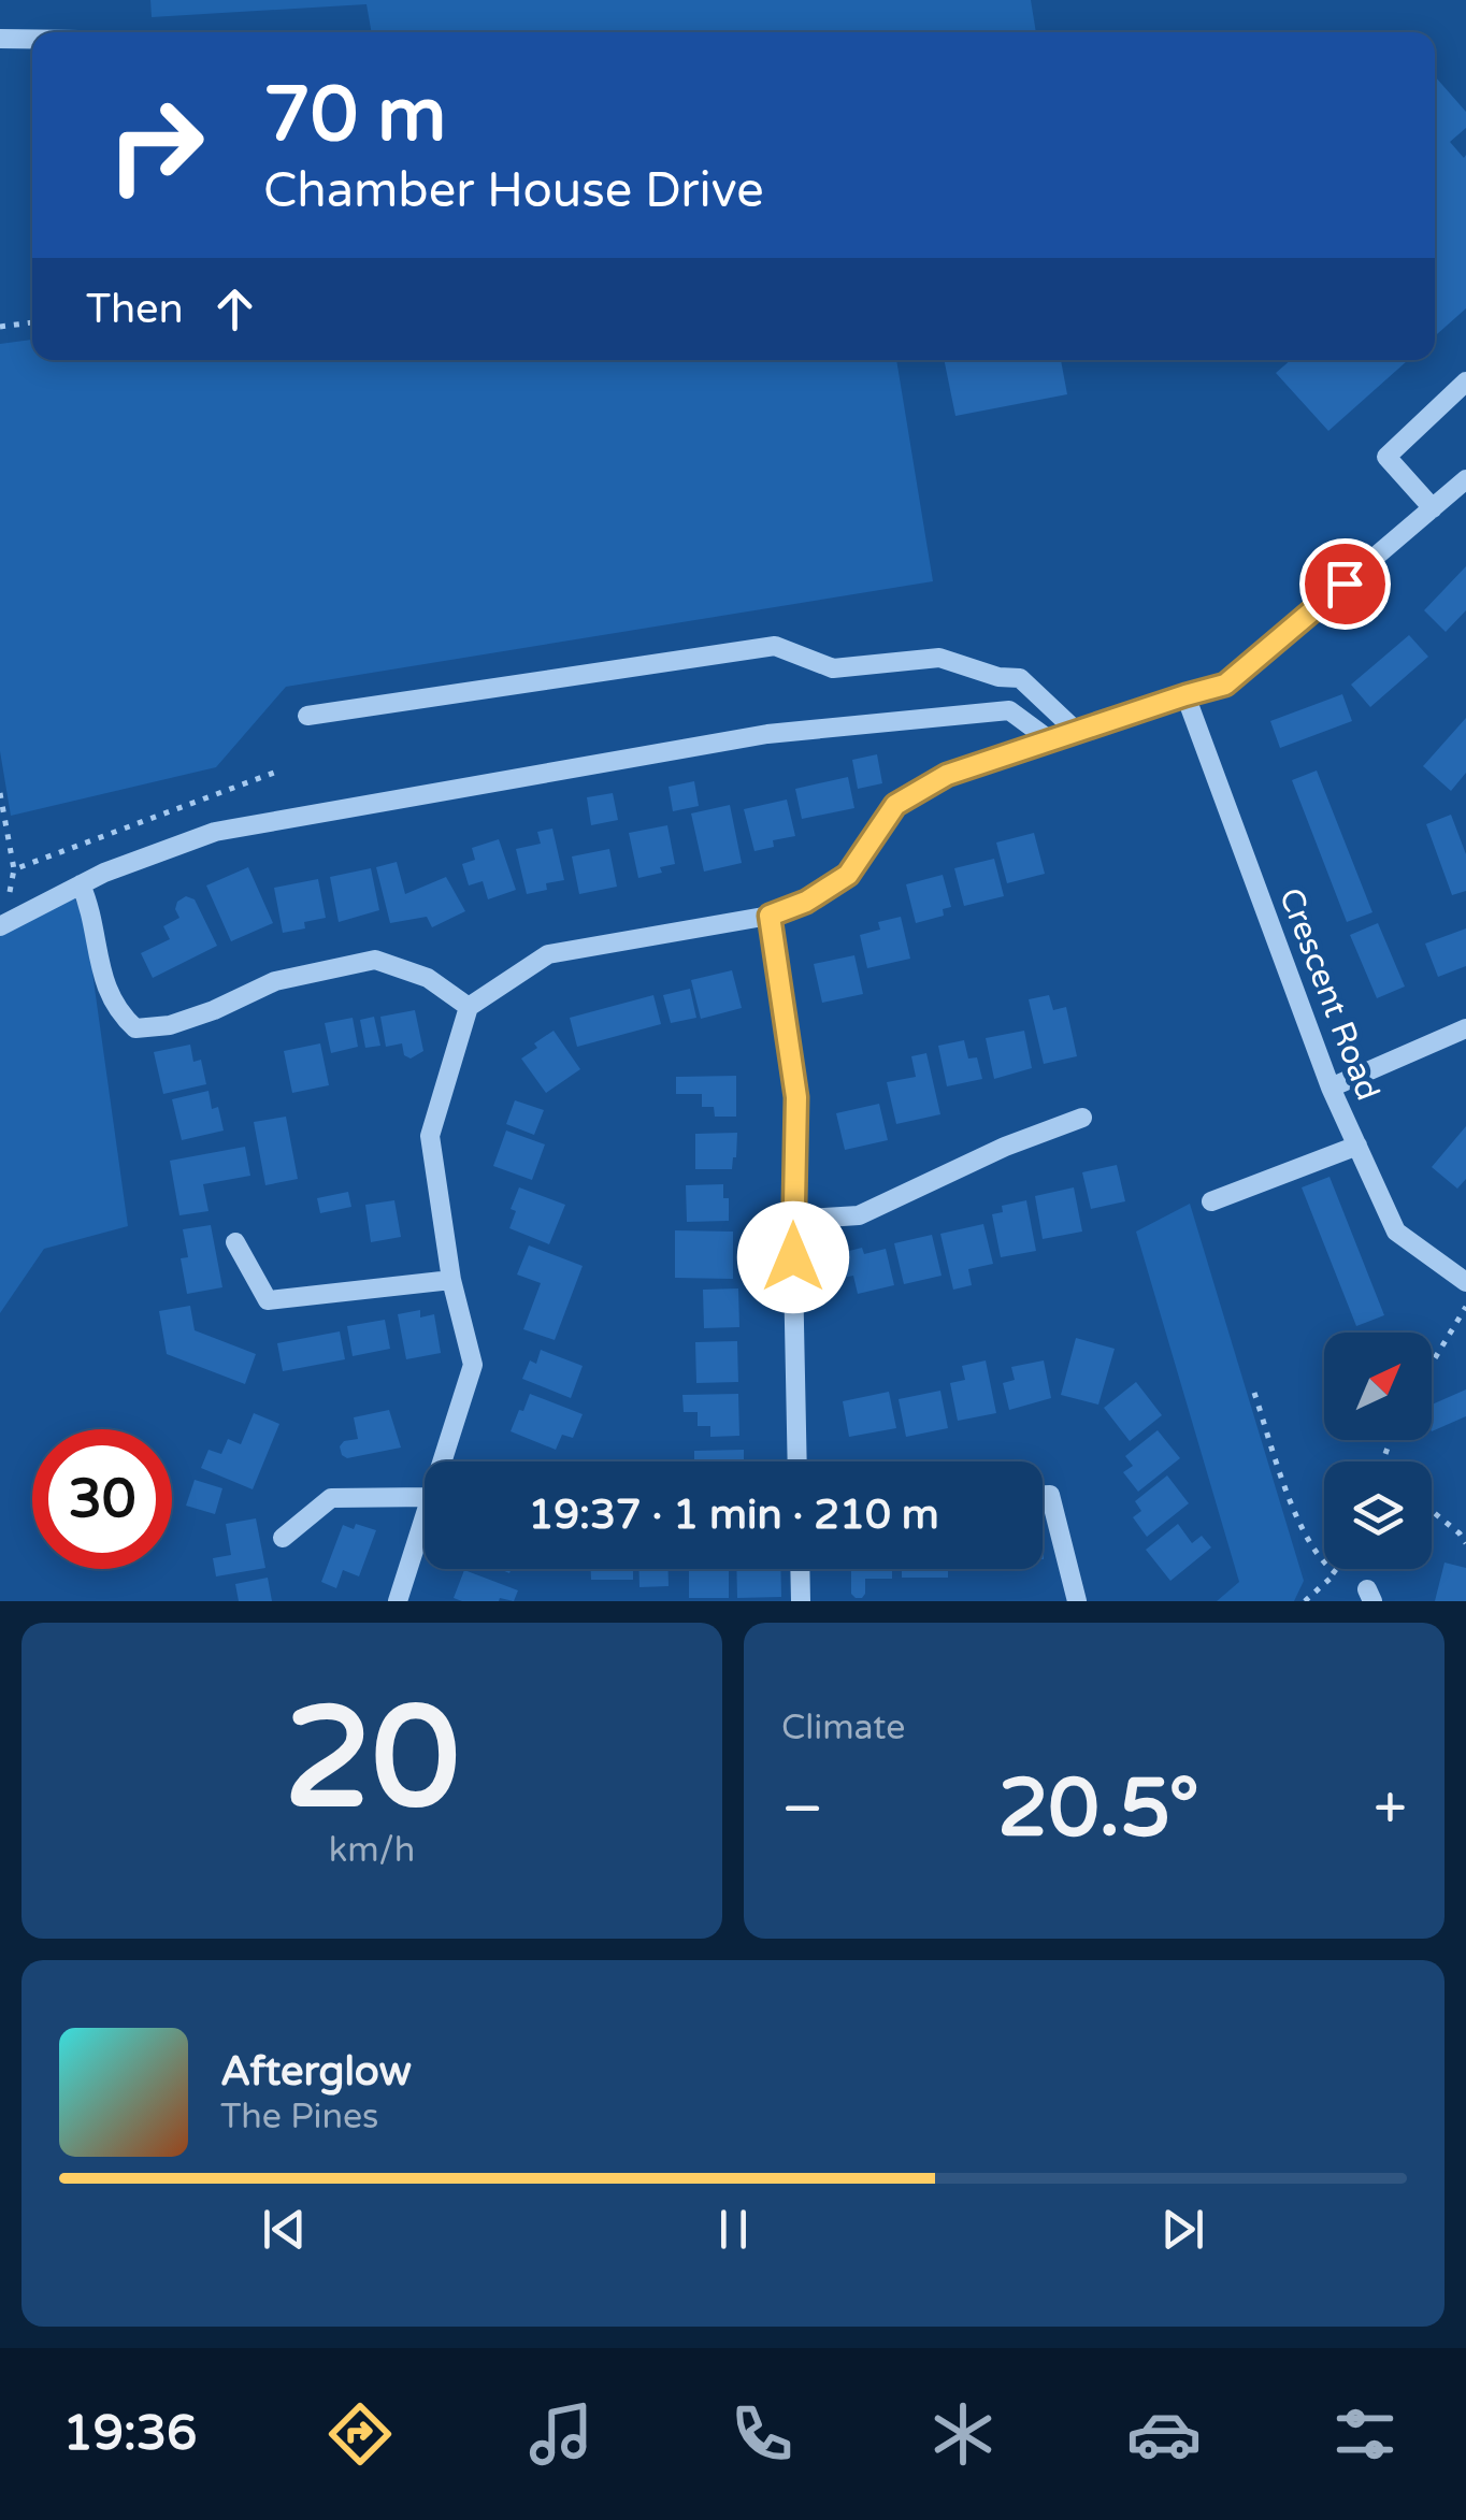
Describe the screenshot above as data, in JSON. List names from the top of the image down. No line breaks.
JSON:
{"streets":{"street":["Crescent Road"]},"north":"top right","page":{"turn":["70 m","Chamber House Drive"],"then":"Then","limit":"30","trip":"19:37 · 1 min · 210 m","tile":[["20","km/h"],"Climate"],"heat":["−","20.5°","+"],"song":["Afterglow","The Pines"],"tabs":"19:36"}}
